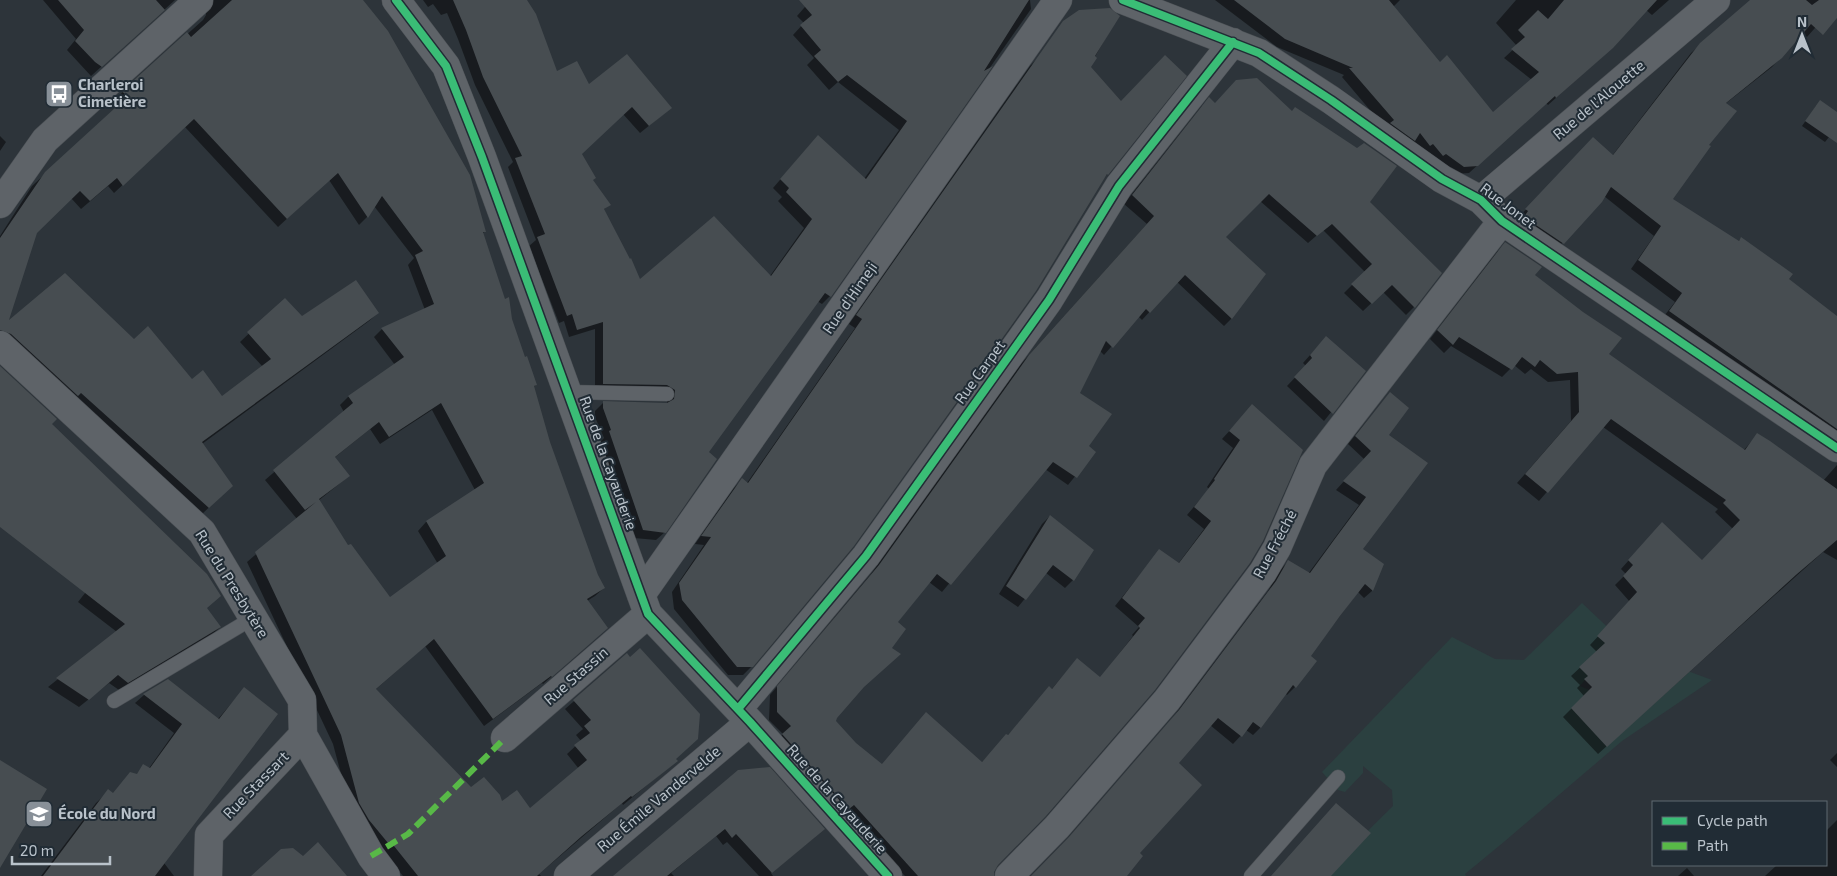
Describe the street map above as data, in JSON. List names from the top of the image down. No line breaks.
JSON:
{"streets":{"street":["Rue de l'Alouette","Rue Jonet","Rue d'Himeji","Rue Carpet","Rue de la Cayauderie","Rue Fréché","Rue du Presbytère","Rue Stassin","Rue Stassart","Rue Émile Vandervelde"]},"crossings":[["Rue de l'Alouette","Rue Jonet"],["Rue Jonet","Rue Carpet"],["Rue Jonet","Rue Fréché"],["Rue d'Himeji","Rue de la Cayauderie"],["Rue d'Himeji","Rue Stassin"],["Rue Carpet","Rue de la Cayauderie"],["Rue Carpet","Rue Émile Vandervelde"],["Rue de la Cayauderie","Rue Stassin"],["Rue de la Cayauderie","Rue Émile Vandervelde"],["Rue du Presbytère","Rue Stassart"]],"places":{"bus stop":["Charleroi Cimetière"],"school or university":["École du Nord"]},"legend":["Cycle path","Path"],"scale_bar":"20 m","north":"top"}
